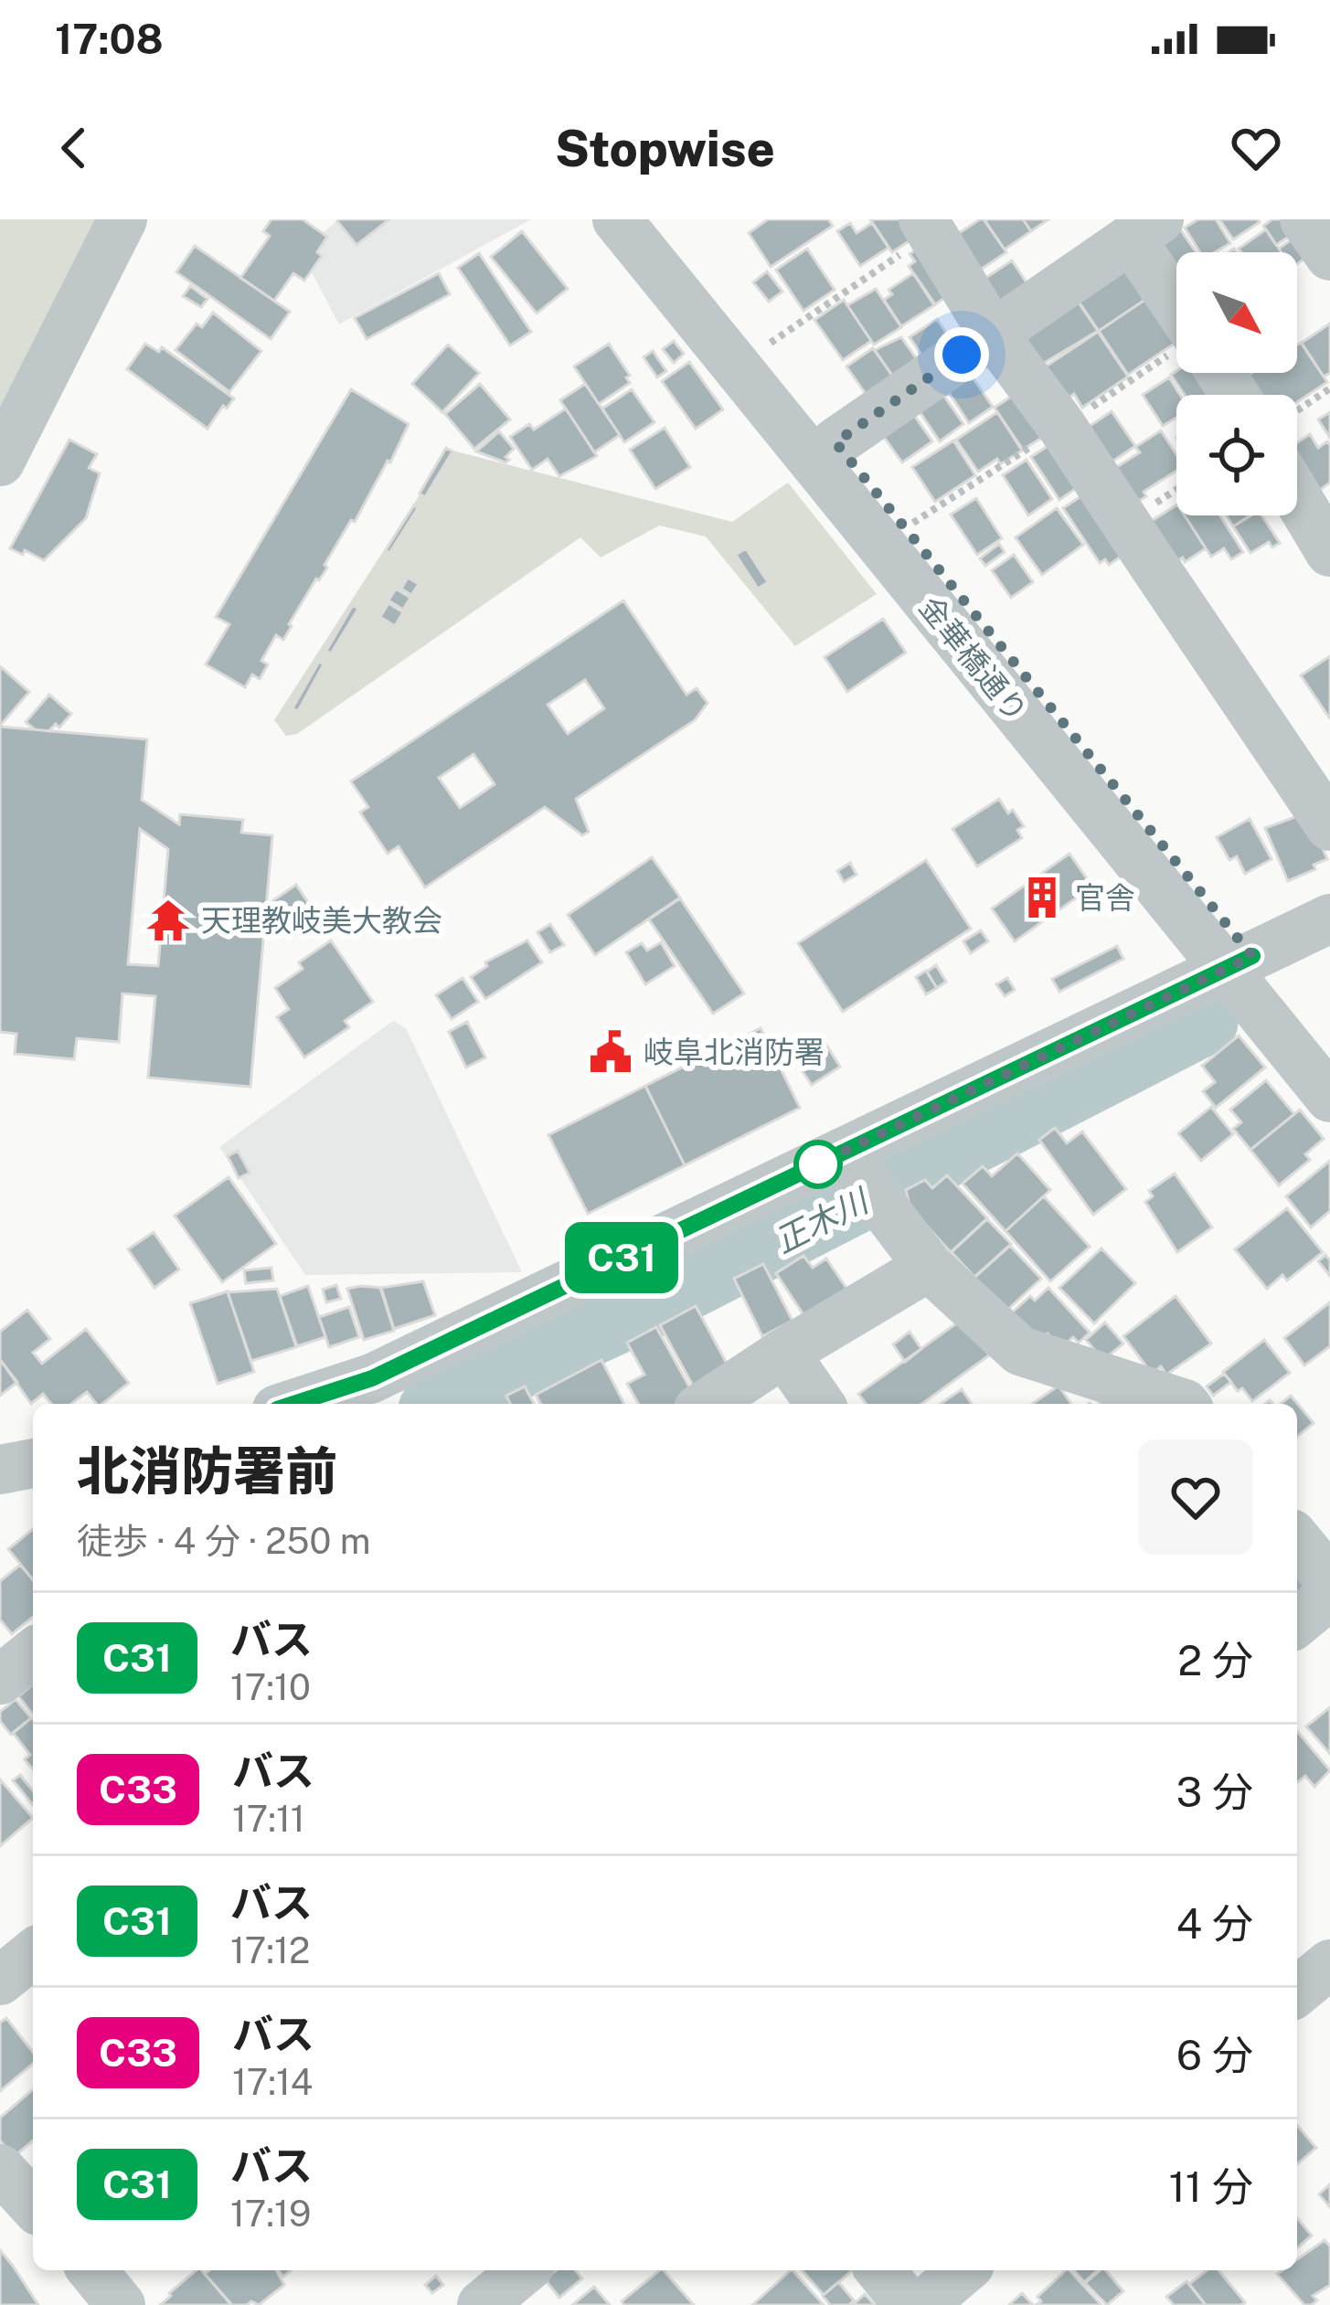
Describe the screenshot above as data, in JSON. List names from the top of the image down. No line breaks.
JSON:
{"streets":{"street":["金華橋通り"]},"water":["正木川"],"places":{"building":["官舎"],"temple":["天理教岐美大教会"],"public building":["岐阜北消防署"]},"lines":["bus line C31"],"north":"bottom right","page":{"status":"17:08","header":"Stopwise","on_map":"C31","heading":["北消防署前","徒歩 · 4 分 · 250 m"],"list":[{"mark":"C31","name":"バス","note":"17:10","value":"2 分"},{"mark":"C33","name":"バス","note":"17:11","value":"3 分"},{"mark":"C31","name":"バス","note":"17:12","value":"4 分"},{"mark":"C33","name":"バス","note":"17:14","value":"6 分"},{"mark":"C31","name":"バス","note":"17:19","value":"11 分"}]}}
